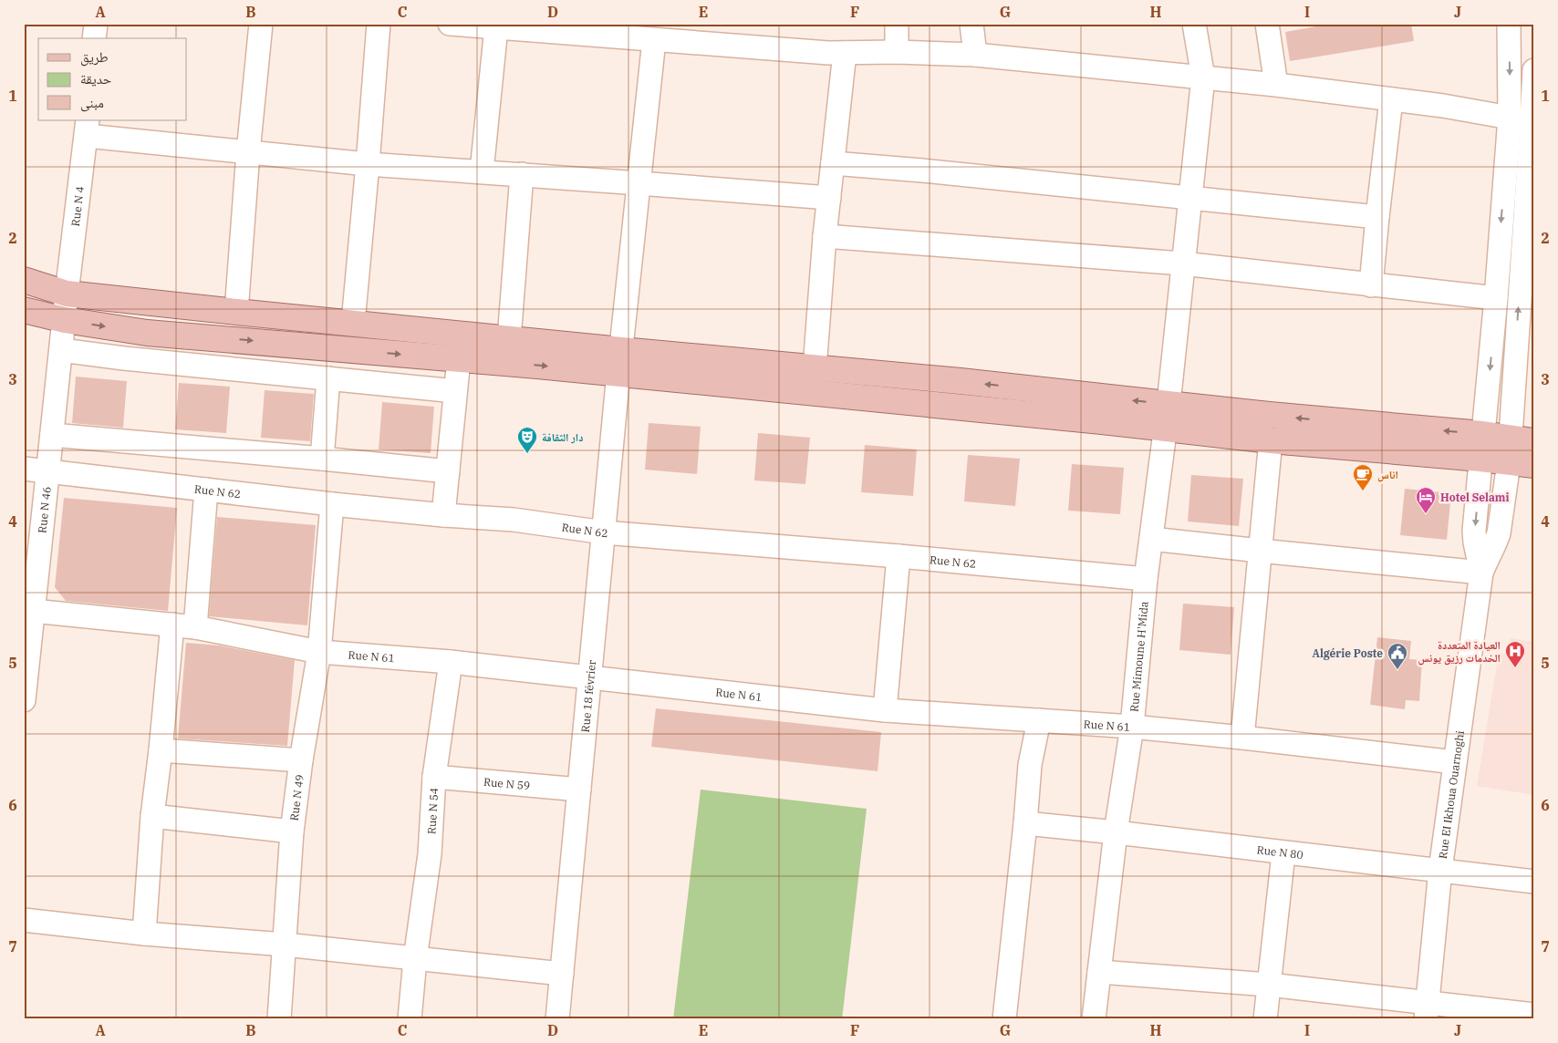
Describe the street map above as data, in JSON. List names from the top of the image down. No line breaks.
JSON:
{"streets":{"street":["Rue N 4","Rue N 62","Rue N 46","Rue N 61","Rue Mimoune H'Mida","Rue 18 février","Rue N 59","Rue EI Ikhoua Ouarnoghi","Rue N 49","Rue N 54","Rue N 80"]},"crossings":[["Rue N 4","Rue N 46"],["Rue N 62","Rue N 46"],["Rue N 62","Rue Mimoune H'Mida"],["Rue N 62","Rue 18 février"],["Rue N 62","Rue N 49"],["Rue N 46","Rue N 61"],["Rue N 61","Rue Mimoune H'Mida"],["Rue N 61","Rue 18 février"],["Rue N 61","Rue EI Ikhoua Ouarnoghi"],["Rue N 61","Rue N 49"],["Rue N 61","Rue N 54"],["Rue Mimoune H'Mida","Rue N 80"],["Rue 18 février","Rue N 59"],["Rue N 59","Rue N 54"],["Rue EI Ikhoua Ouarnoghi","Rue N 80"]],"places":{"theatre":["دار الثقافة"],"cafe":["اناس"],"hotel":["Hotel Selami"],"hospital":["العيادة المتعددة الخدمات رزيق يونس"],"public building":["Algérie Poste"]},"legend":["طريق","حديقة","مبنى"],"grid":{"columns":["A","B","C","D","E","F","G","H","I","J"],"rows":["1","2","3","4","5","6","7"]}}
